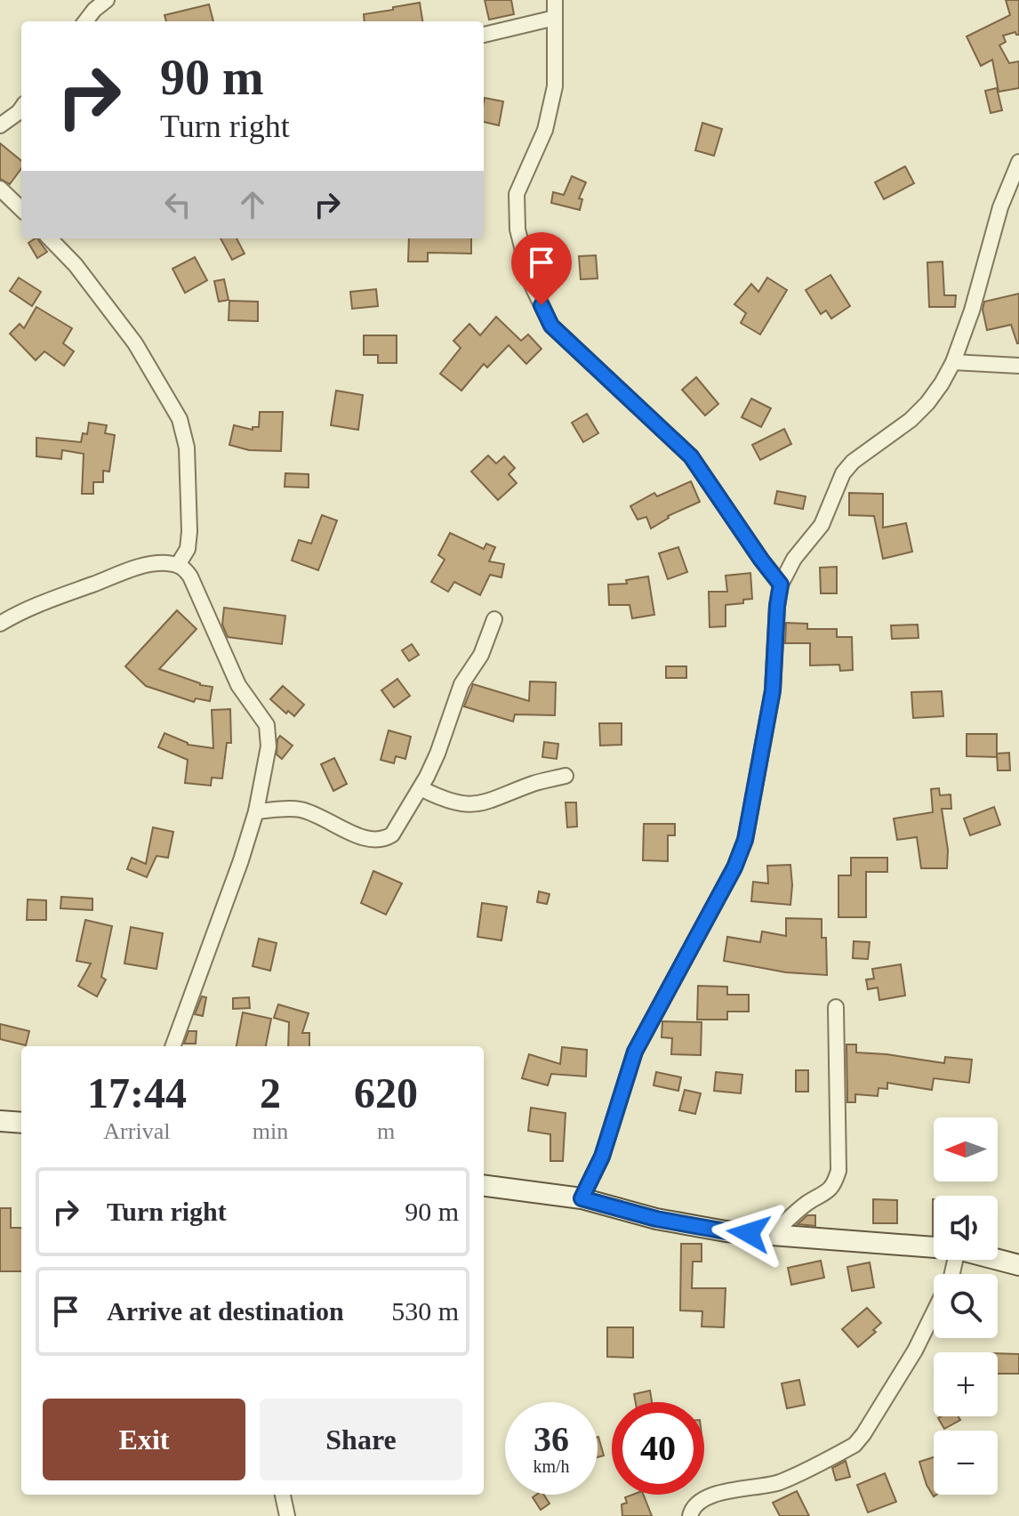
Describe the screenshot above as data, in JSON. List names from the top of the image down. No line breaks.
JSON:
{"north":"left","page":{"turn":["90 m","Turn right"],"eta":["17:44","Arrival","2","min","620","m"],"map_buttons":["+","−"],"list":[{"name":"Turn right","value":"90 m"},{"name":"Arrive at destination","value":"530 m"}],"buttons":["Exit","Share"],"speed":"36 km/h","limit":"40"}}
